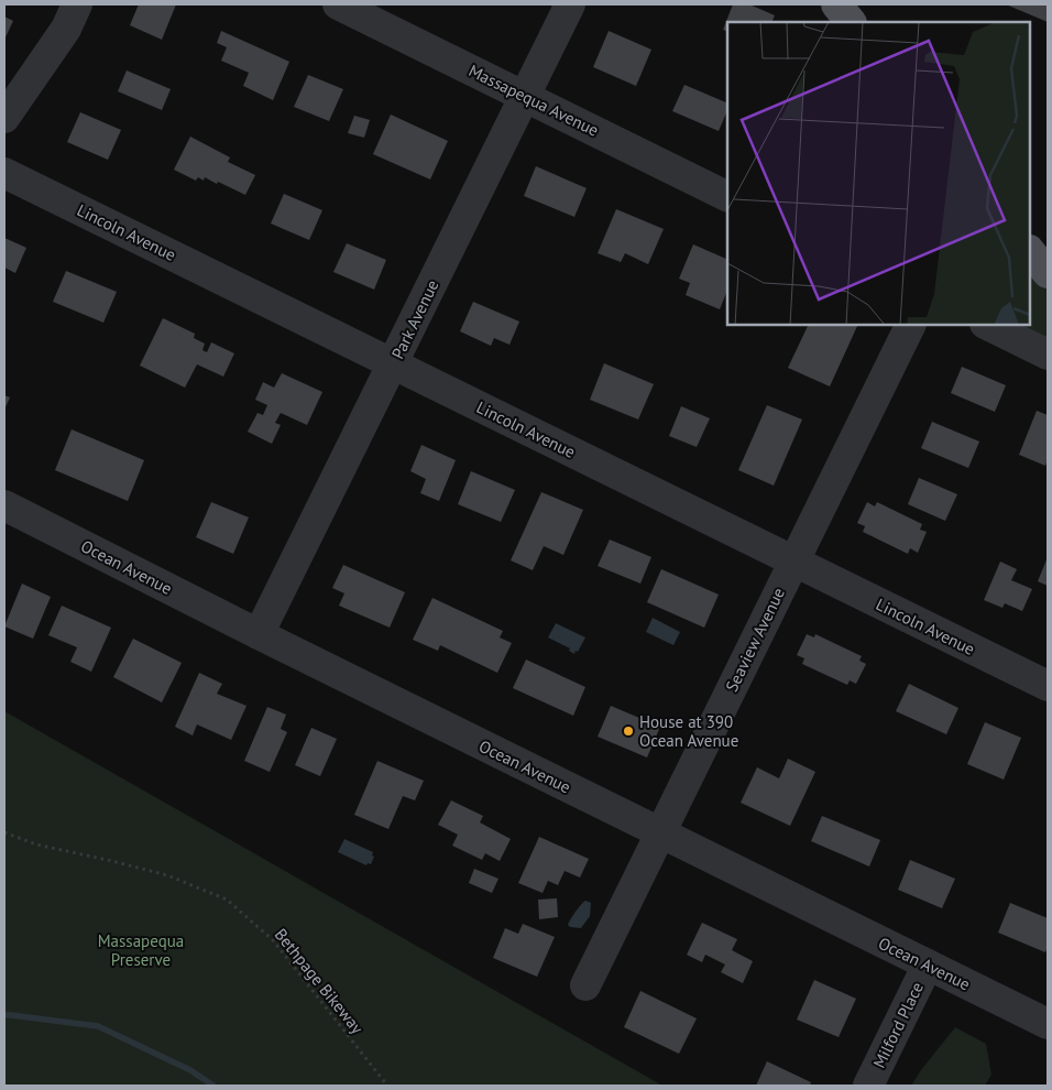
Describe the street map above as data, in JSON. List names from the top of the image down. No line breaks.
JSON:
{"streets":{"street":["Massapequa Avenue","Lincoln Avenue","Park Avenue","Ocean Avenue","Seaview Avenue","Milford Place"],"path":["Bethpage Bikeway"]},"crossings":[["Massapequa Avenue","Park Avenue"],["Lincoln Avenue","Park Avenue"],["Lincoln Avenue","Seaview Avenue"],["Park Avenue","Ocean Avenue"],["Ocean Avenue","Seaview Avenue"],["Ocean Avenue","Milford Place"]],"parks":["Massapequa Preserve"],"places":["House at 390 Ocean Avenue"]}
